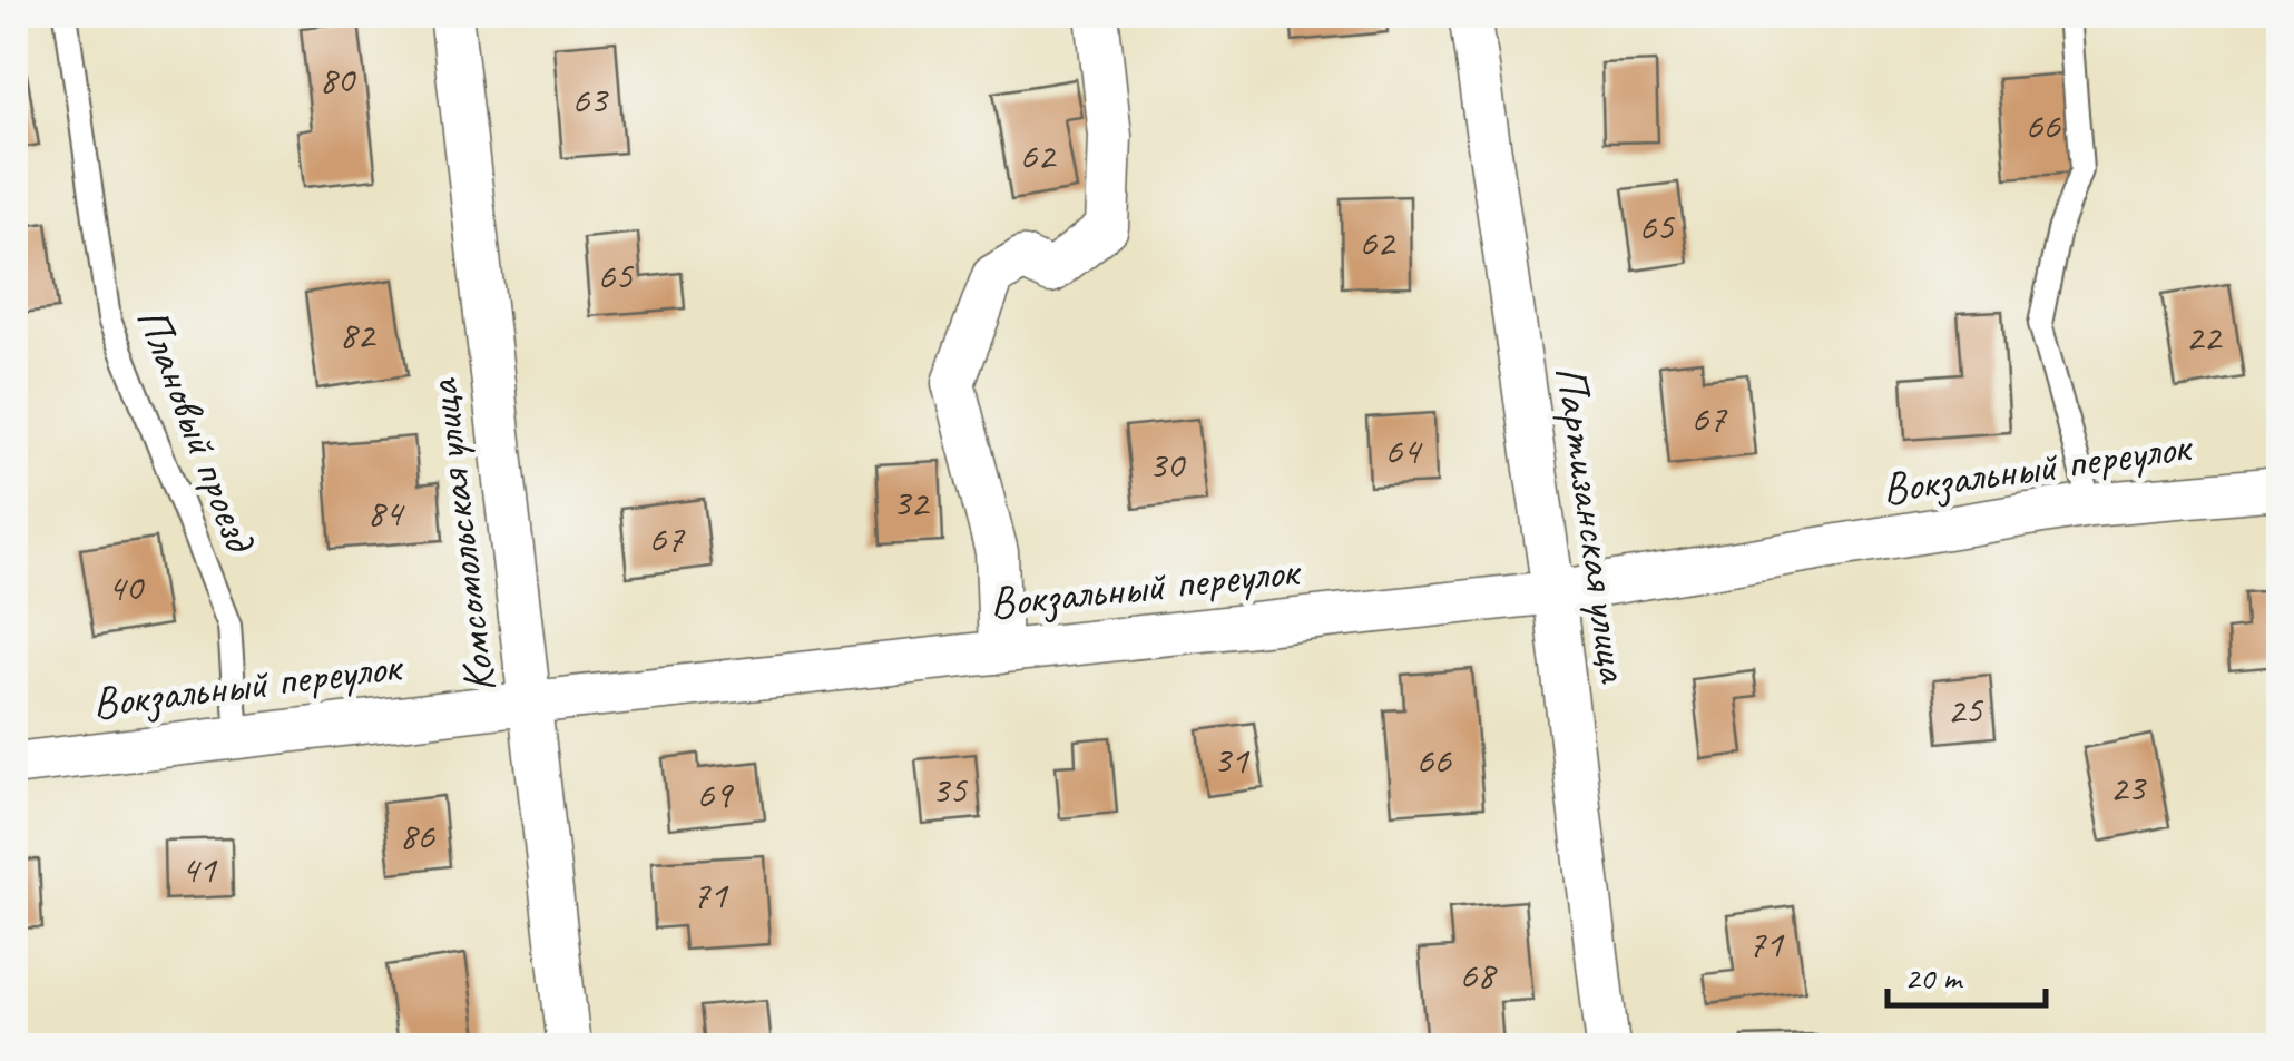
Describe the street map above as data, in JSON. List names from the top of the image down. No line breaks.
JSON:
{"streets":{"street":["Вокзальный переулок","Партизанская улица","Комсомольская улица"],"lane":["Плановый проезд"]},"crossings":[["Плановый проезд","Вокзальный переулок"],["Вокзальный переулок","Партизанская улица"],["Вокзальный переулок","Комсомольская улица"]],"house_numbers":["80","63","66","62","65","62","65","82","22","67","64","30","32","84","67","40","25","31","66","23","35","69","86","41","71","71","68"],"scale_bar":"20 m"}
